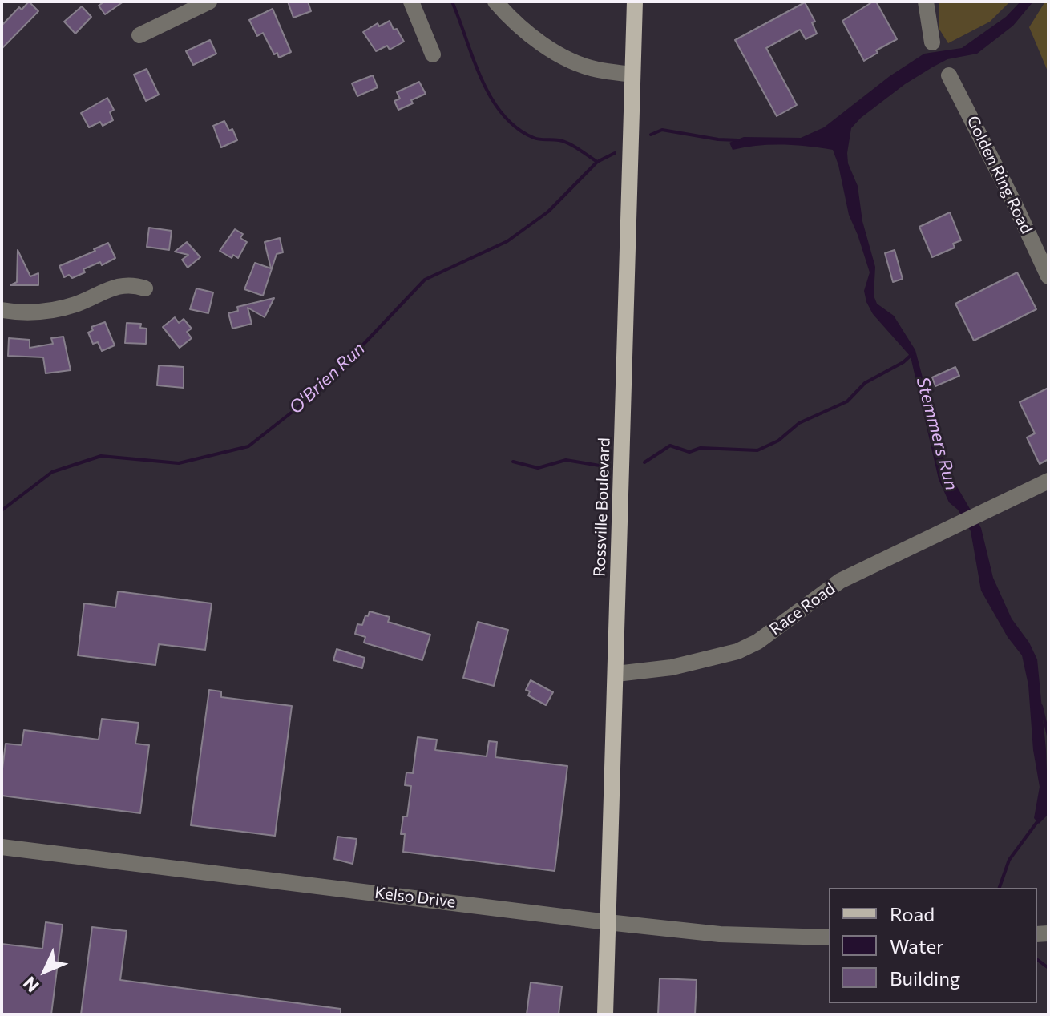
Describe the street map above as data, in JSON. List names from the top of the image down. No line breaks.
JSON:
{"streets":{"main road":["Rossville Boulevard"],"street":["Golden Ring Road","Race Road","Kelso Drive"]},"crossings":[["Rossville Boulevard","Race Road"],["Rossville Boulevard","Kelso Drive"]],"water":["O'Brien Run","Stemmers Run"],"legend":["Road","Water","Building"],"north":"bottom left"}
